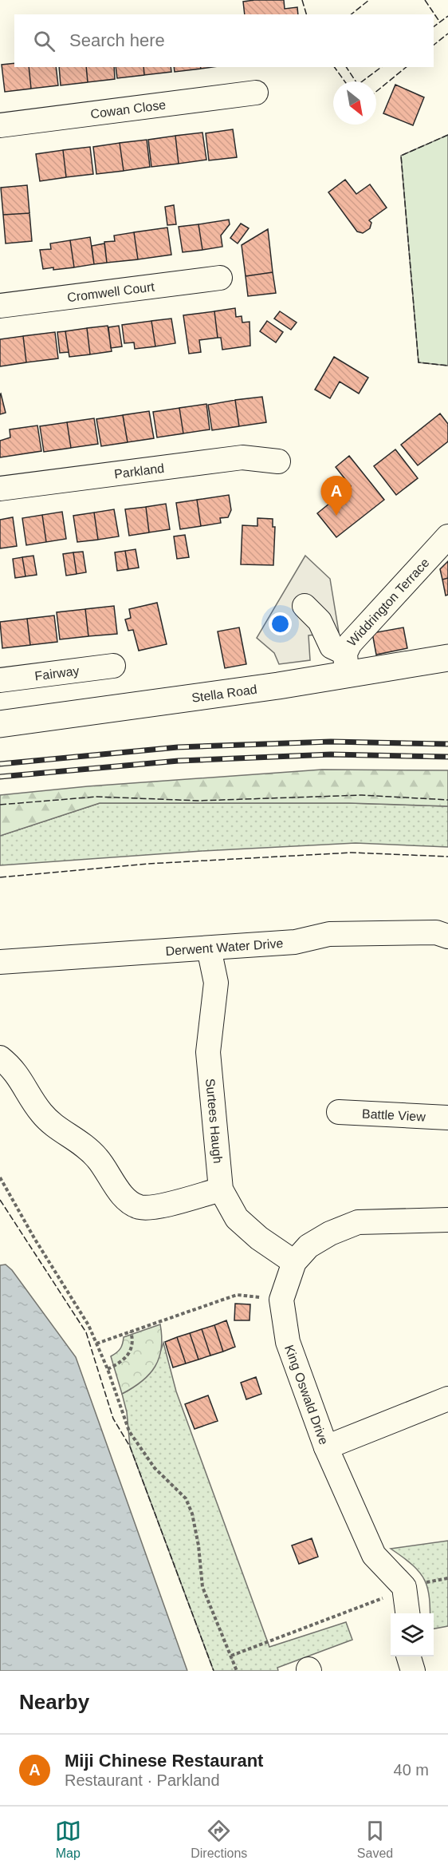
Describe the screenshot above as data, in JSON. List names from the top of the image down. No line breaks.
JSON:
{"streets":{"main road":["Stella Road"],"street":["Cowan Close","Cromwell Court","Parkland","Widdrington Terrace","Fairway","Derwent Water Drive","Battle View","Surtees Haugh","King Oswald Drive"]},"crossings":[["Widdrington Terrace","Stella Road"],["Derwent Water Drive","Surtees Haugh"],["Surtees Haugh","King Oswald Drive"]],"north":"bottom right","page":{"search":"Search here","pins":"A","heading":"Nearby","list":[{"mark":"A","name":"Miji Chinese Restaurant","note":"Restaurant · Parkland","value":"40 m"}],"nav":["Map","Directions","Saved"]}}
